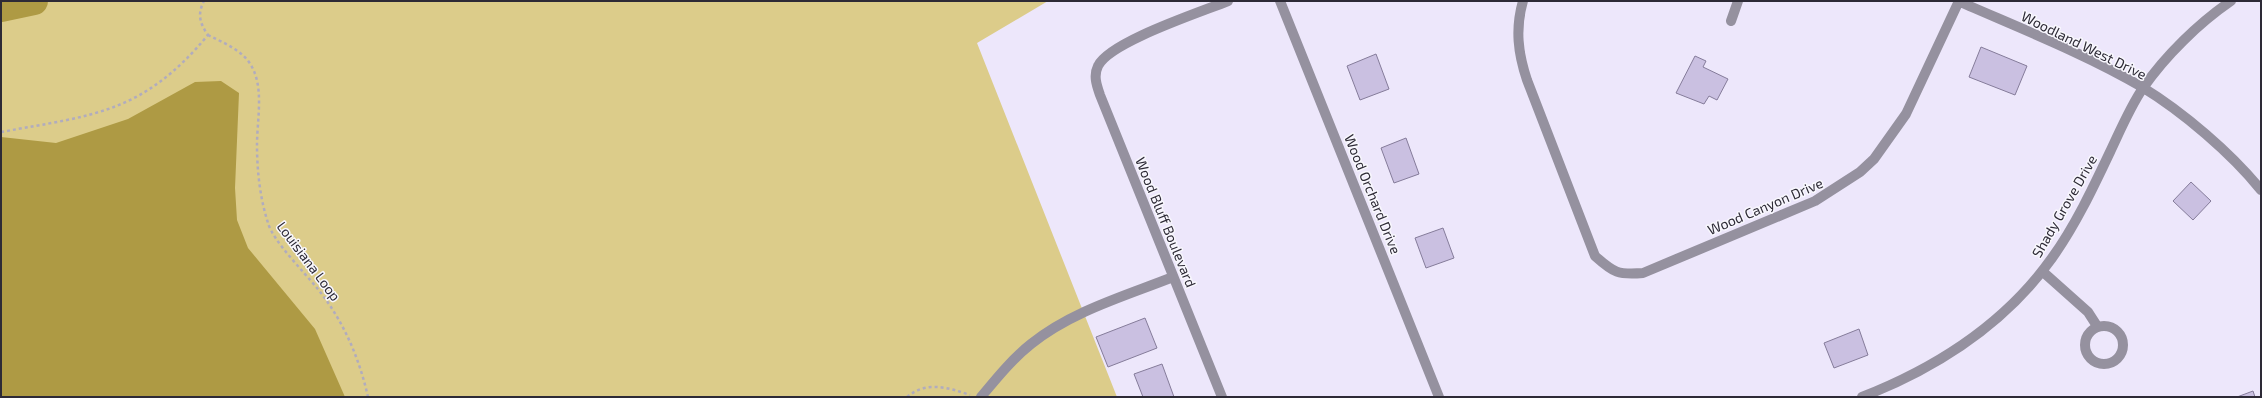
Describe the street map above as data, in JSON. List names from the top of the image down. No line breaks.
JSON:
{"streets":{"street":["Woodland West Drive","Wood Orchard Drive","Wood Canyon Drive","Shady Grove Drive","Wood Bluff Boulevard"],"path":["Louisiana Loop"]},"crossings":[["Woodland West Drive","Wood Canyon Drive"],["Woodland West Drive","Shady Grove Drive"]]}
